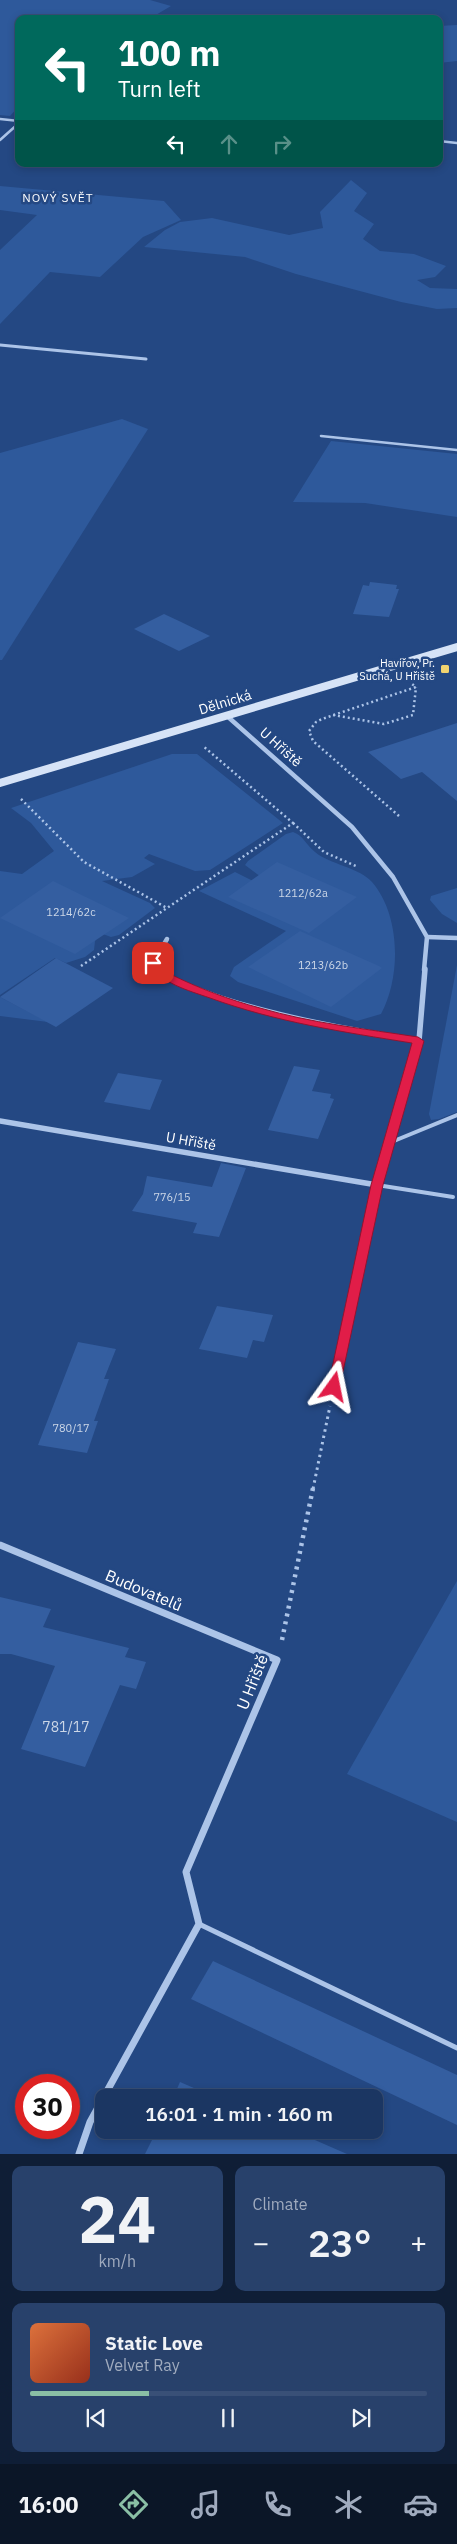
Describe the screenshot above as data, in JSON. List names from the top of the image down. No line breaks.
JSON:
{"streets":{"street":["Dělnická","U Hřiště","Budovatelů"]},"crossings":[["Dělnická","U Hřiště"],["U Hřiště","Budovatelů"]],"districts":["NOVÝ SVĚT"],"places":{"transit":["Havířov, Pr. Suchá, U Hřiště"]},"house_numbers":["1212/62a","1214/62c","1213/62b","776/15","780/17","781/17"],"page":{"turn":["100 m","Turn left"],"limit":"30","trip":"16:01 · 1 min · 160 m","tile":[["24","km/h"],"Climate"],"heat":["−","23°","+"],"song":["Static Love","Velvet Ray"],"tabs":"16:00"}}
